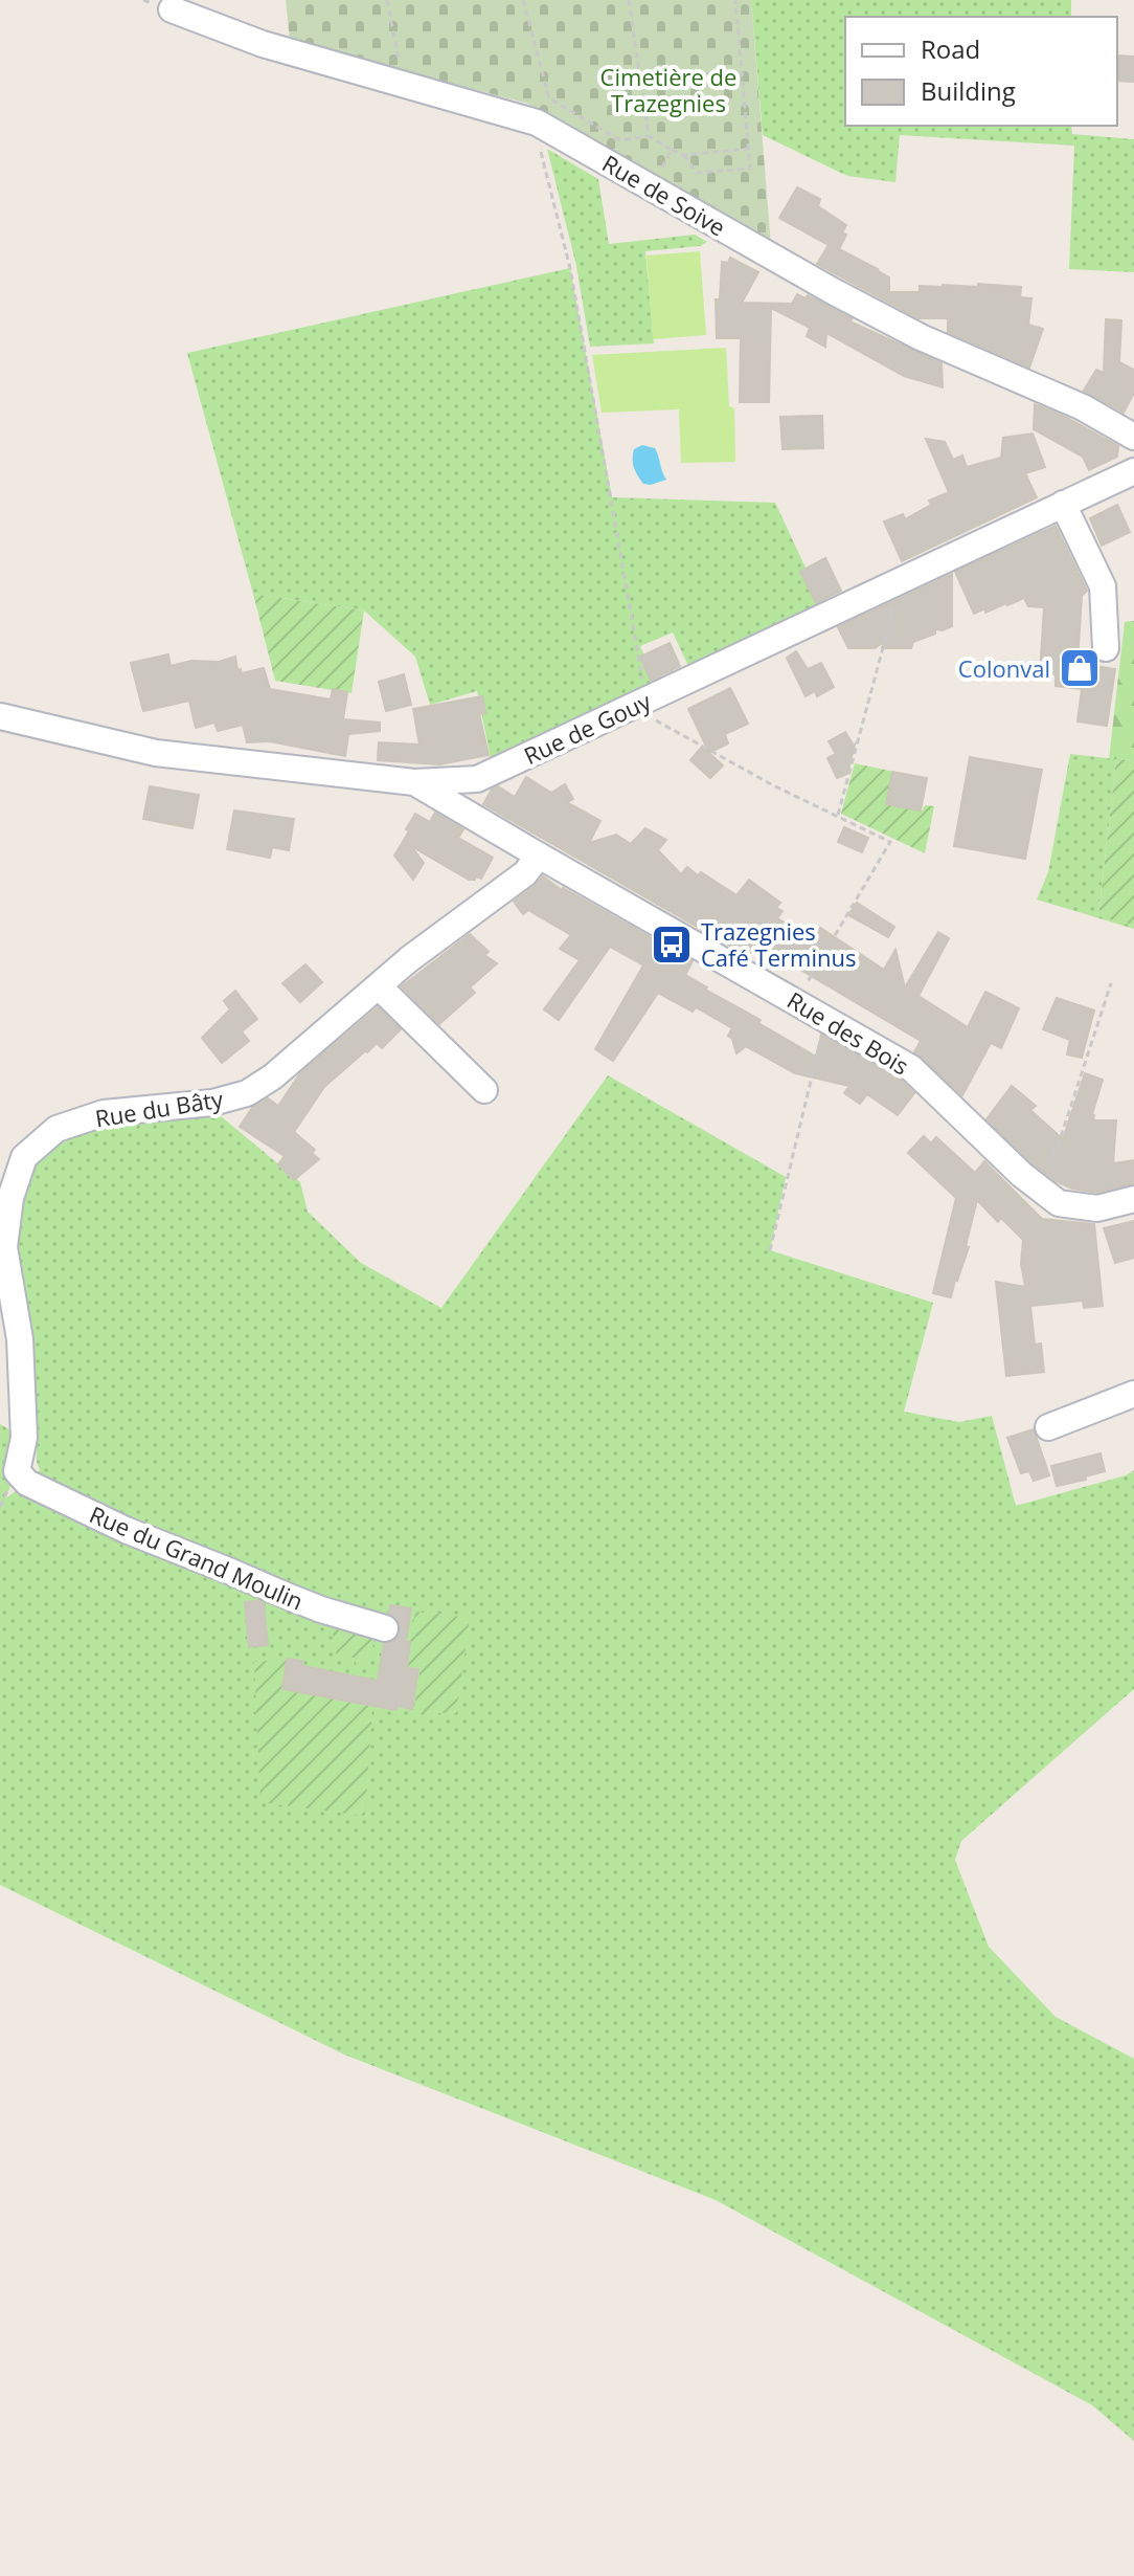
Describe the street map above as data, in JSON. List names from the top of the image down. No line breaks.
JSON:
{"streets":{"street":["Rue de Soive","Rue de Gouy","Rue des Bois","Rue du Bâty","Rue du Grand Moulin"]},"crossings":[["Rue de Gouy","Rue des Bois"],["Rue des Bois","Rue du Bâty"],["Rue du Bâty","Rue du Grand Moulin"]],"parks":["Cimetière de Trazegnies"],"places":{"shop":["Colonval"],"bus stop":["Trazegnies Café Terminus"]},"legend":["Road","Building"]}
